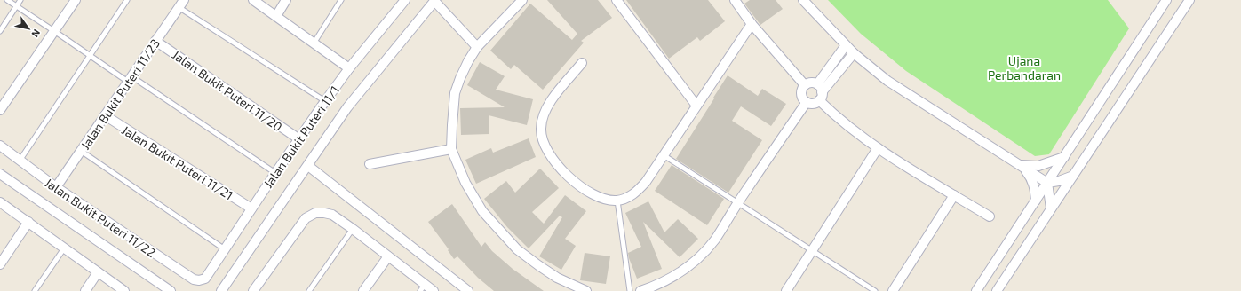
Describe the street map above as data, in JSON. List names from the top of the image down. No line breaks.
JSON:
{"streets":{"street":["Jalan Bukit Puteri 11/20","Jalan Bukit Puteri 11/23","Jalan Bukit Puteri 11/1","Jalan Bukit Puteri 11/21","Jalan Bukit Puteri 11/22"]},"crossings":[["Jalan Bukit Puteri 11/20","Jalan Bukit Puteri 11/23"],["Jalan Bukit Puteri 11/20","Jalan Bukit Puteri 11/1"],["Jalan Bukit Puteri 11/23","Jalan Bukit Puteri 11/21"],["Jalan Bukit Puteri 11/23","Jalan Bukit Puteri 11/22"],["Jalan Bukit Puteri 11/1","Jalan Bukit Puteri 11/21"],["Jalan Bukit Puteri 11/1","Jalan Bukit Puteri 11/22"]],"parks":["Ujana Perbandaran"],"north":"bottom right"}
